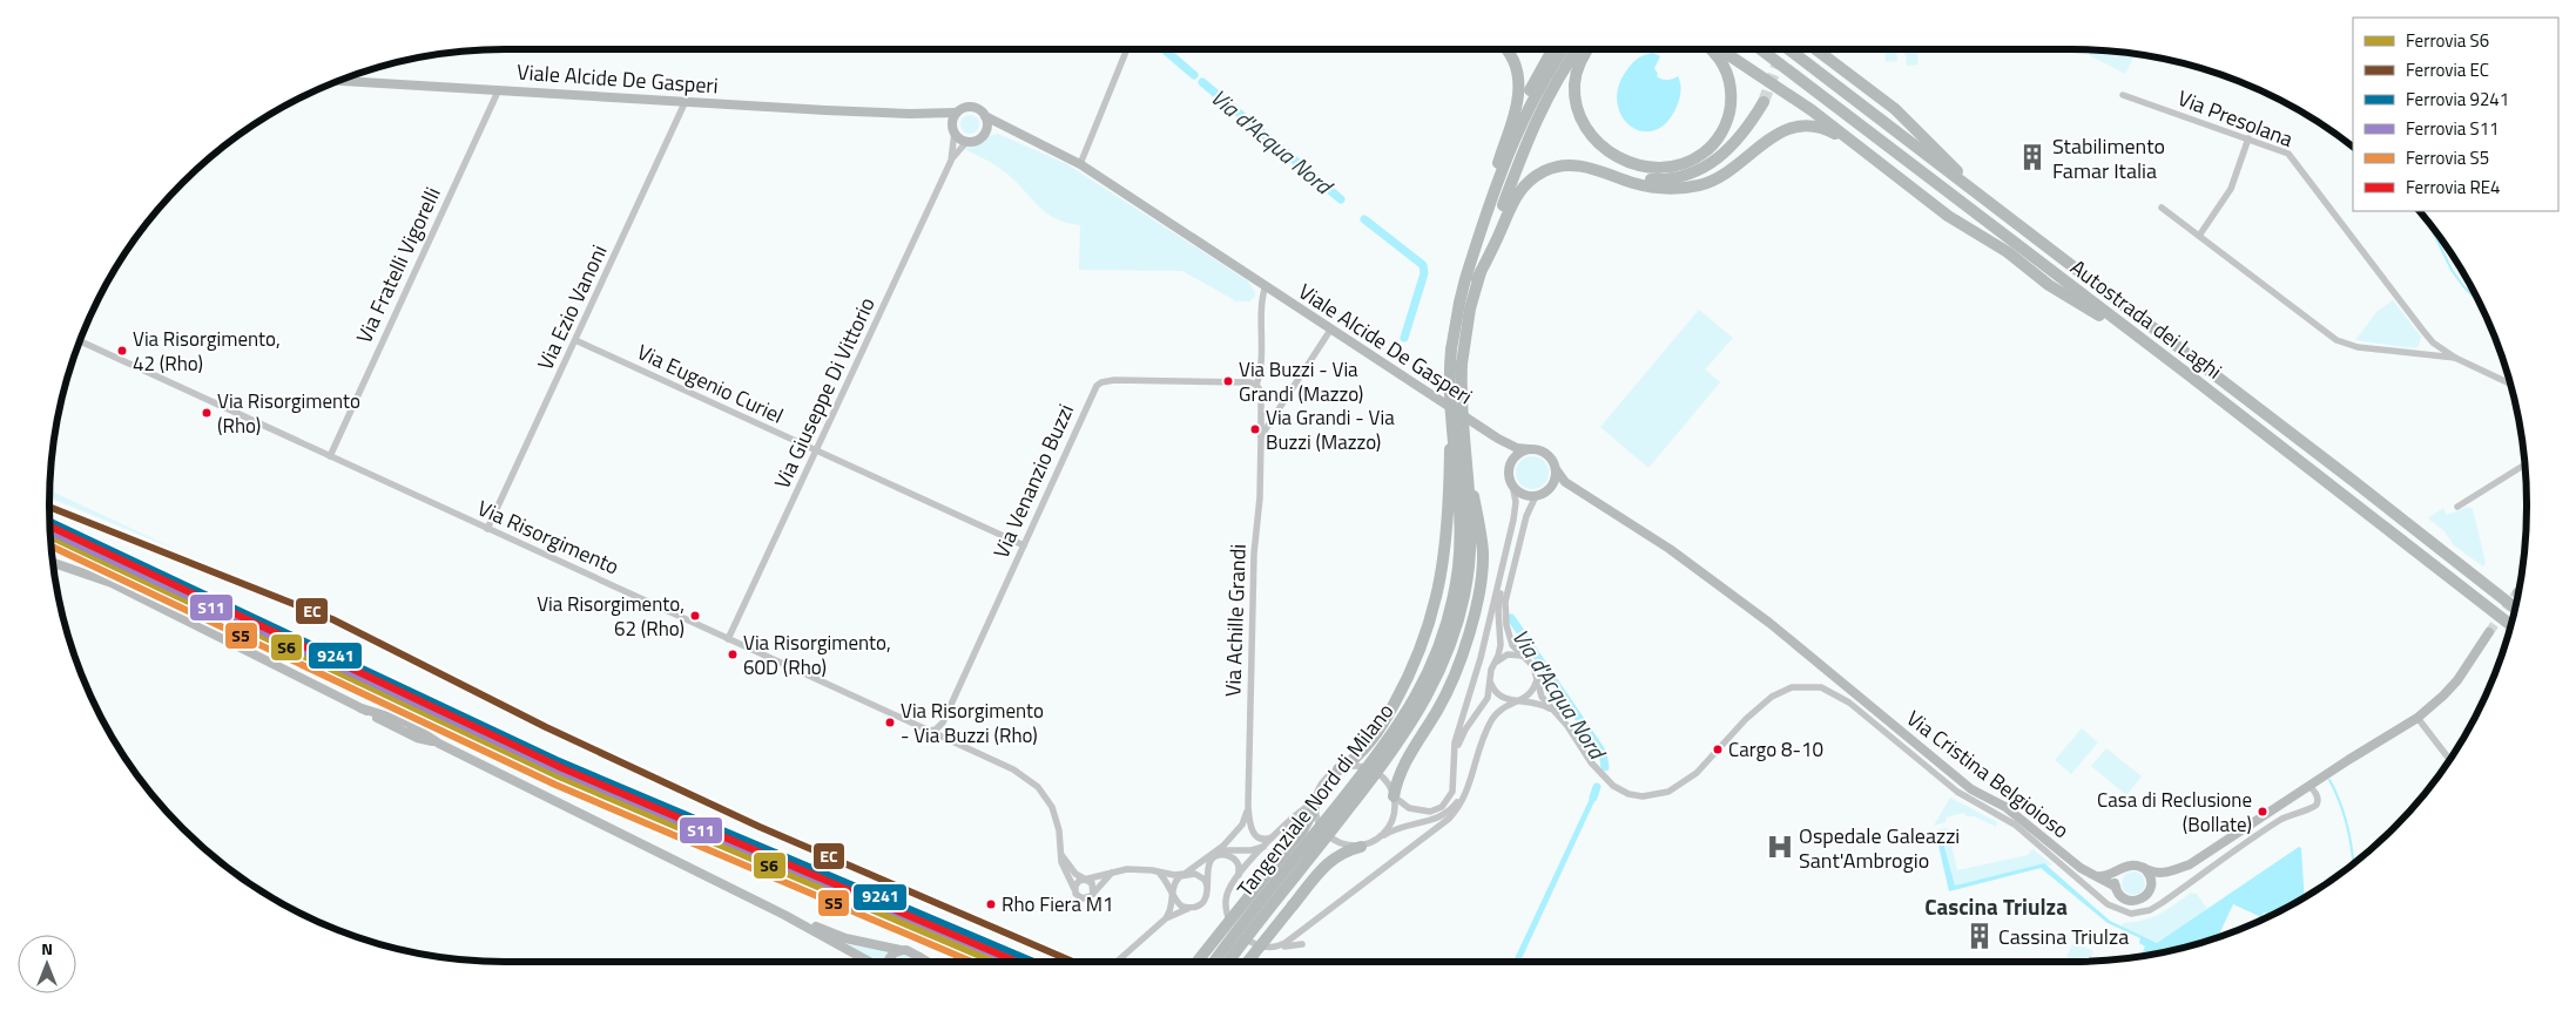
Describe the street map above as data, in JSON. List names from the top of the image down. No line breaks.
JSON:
{"streets":{"highway":["Autostrada dei Laghi","Tangenziale Nord di Milano"],"street":["Viale Alcide De Gasperi","Via Presolana","Via Fratelli Vigorelli","Via Ezio Vanoni","Via Eugenio Curiel","Via Giuseppe Di Vittorio","Via Venanzio Buzzi","Via Risorgimento","Via Achille Grandi","Via Cristina Belgioioso"]},"crossings":[["Viale Alcide De Gasperi","Via Fratelli Vigorelli"],["Viale Alcide De Gasperi","Via Ezio Vanoni"],["Viale Alcide De Gasperi","Via Giuseppe Di Vittorio"],["Viale Alcide De Gasperi","Via Achille Grandi"],["Via Fratelli Vigorelli","Via Risorgimento"],["Via Ezio Vanoni","Via Eugenio Curiel"],["Via Ezio Vanoni","Via Risorgimento"],["Via Eugenio Curiel","Via Giuseppe Di Vittorio"],["Via Eugenio Curiel","Via Venanzio Buzzi"],["Via Giuseppe Di Vittorio","Via Risorgimento"],["Via Venanzio Buzzi","Via Risorgimento"],["Via Venanzio Buzzi","Via Achille Grandi"]],"districts":["Cascina Triulza"],"water":["Via d'Acqua Nord"],"places":{"building":["Stabilimento Famar Italia","Cassina Triulza"],"other":["Via Risorgimento, 42 (Rho)","Via Buzzi - Via Grandi (Mazzo)","Via Risorgimento (Rho)","Via Grandi - Via Buzzi (Mazzo)","Via Risorgimento, 62 (Rho)","Via Risorgimento, 60D (Rho)","Via Risorgimento - Via Buzzi (Rho)","Cargo 8-10","Casa di Reclusione (Bollate)","Rho Fiera M1"],"hospital":["Ospedale Galeazzi Sant'Ambrogio"]},"lines":["rail line EC","rail line 9241","rail line RE4","rail line S11","rail line S6","rail line S5"],"legend":["Ferrovia S6","Ferrovia EC","Ferrovia 9241","Ferrovia S11","Ferrovia S5","Ferrovia RE4"],"north":"top"}
